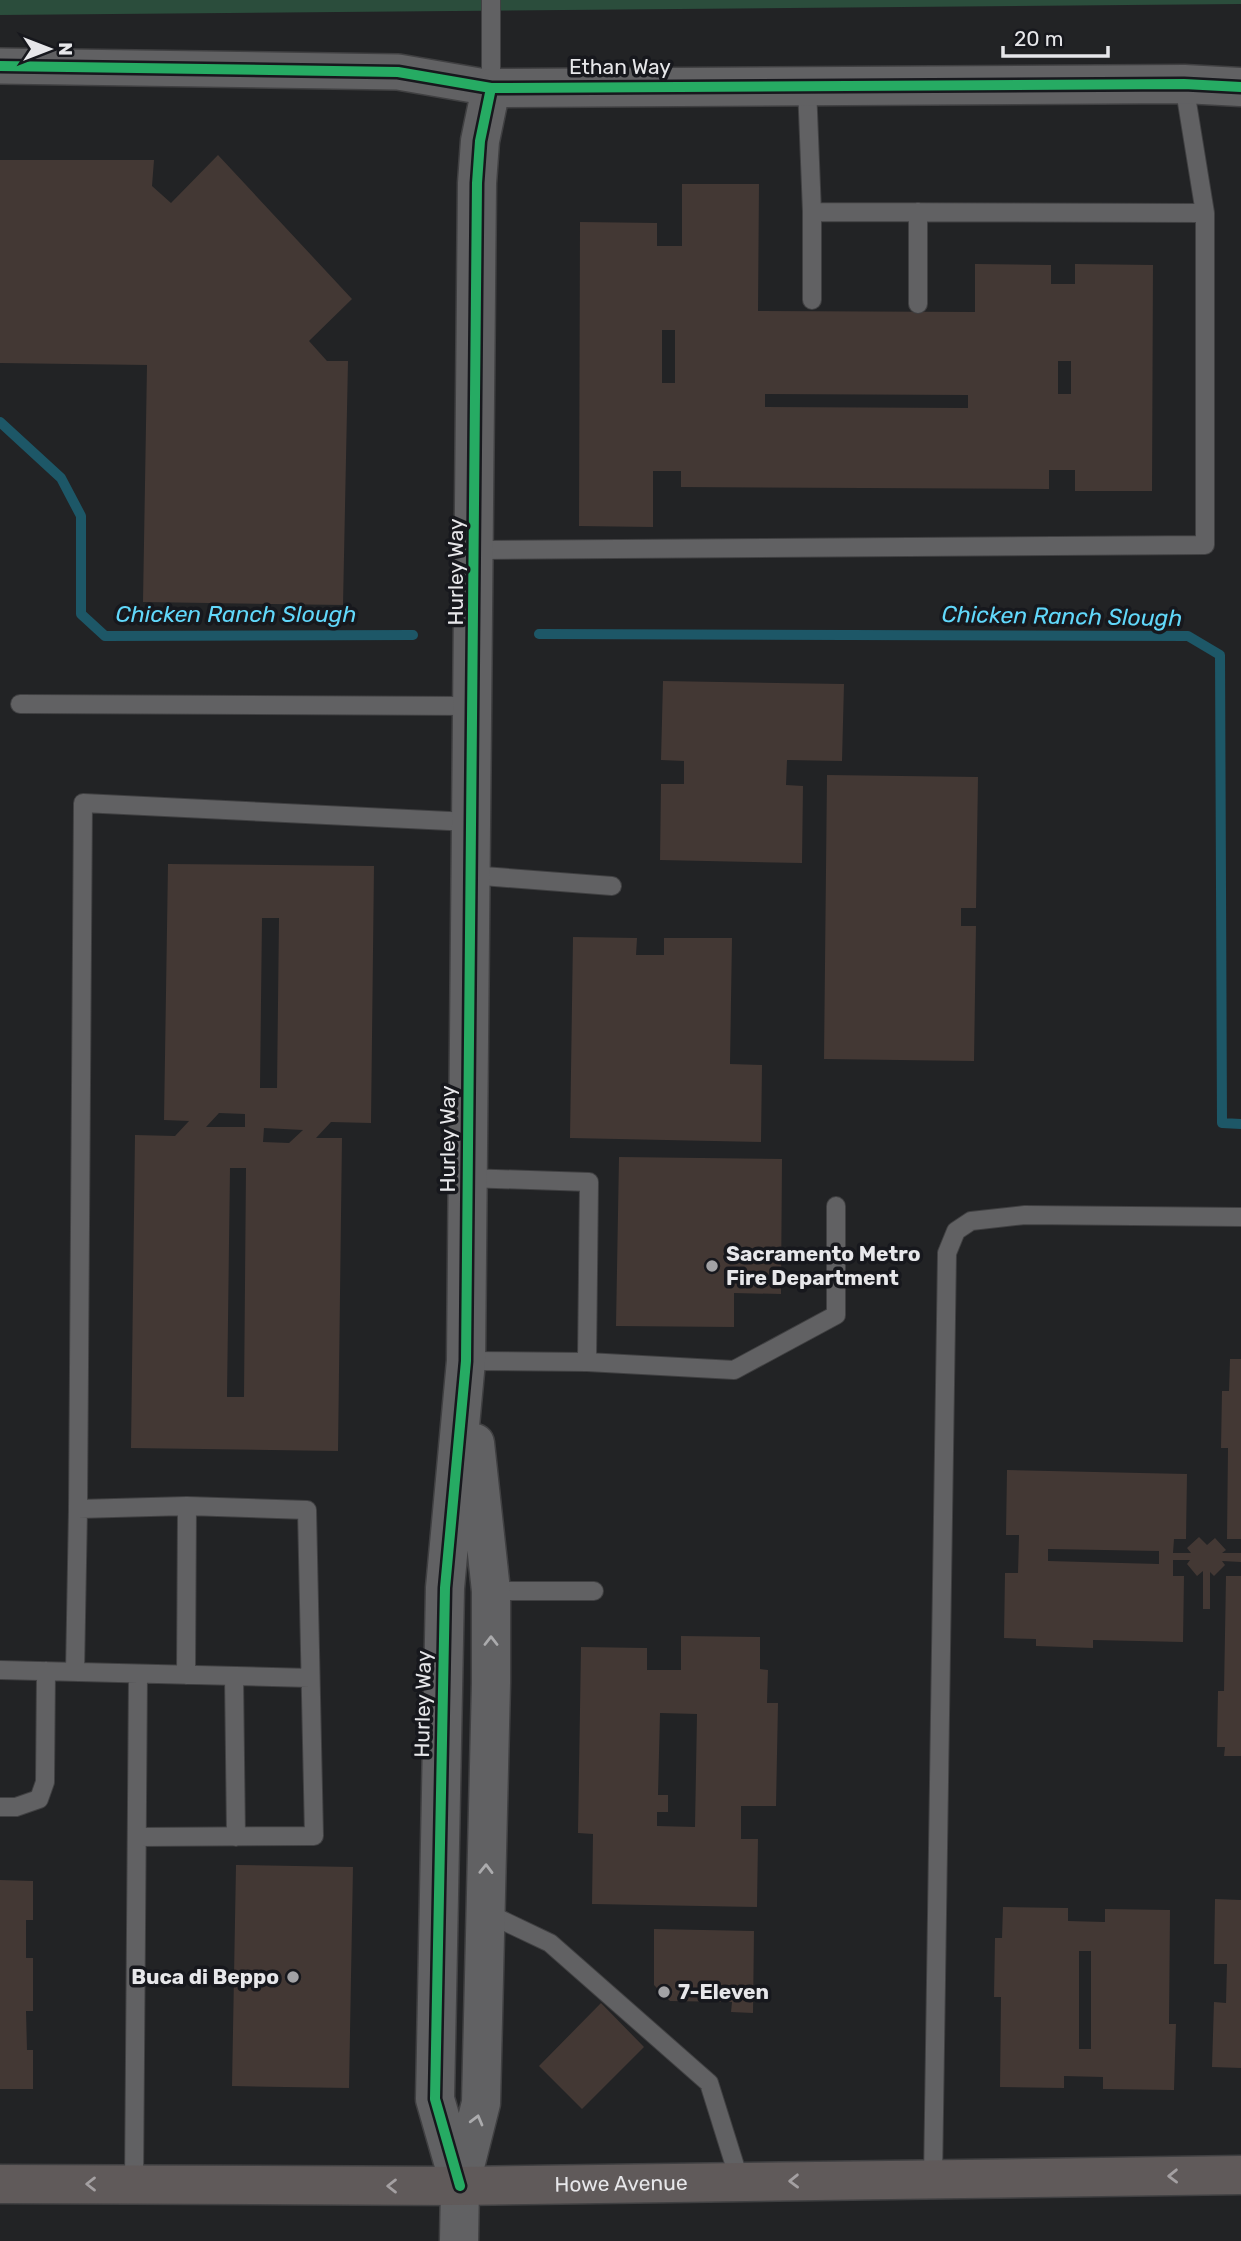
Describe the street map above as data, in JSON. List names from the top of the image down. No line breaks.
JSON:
{"streets":{"main road":["Howe Avenue"],"street":["Ethan Way","Hurley Way"]},"crossings":[["Ethan Way","Hurley Way"],["Hurley Way","Howe Avenue"]],"one_way":["Howe Avenue"],"water":["Chicken Ranch Slough"],"places":["Sacramento Metro Fire Department","Buca di Beppo","7-Eleven"],"scale_bar":"20 m","north":"right"}
